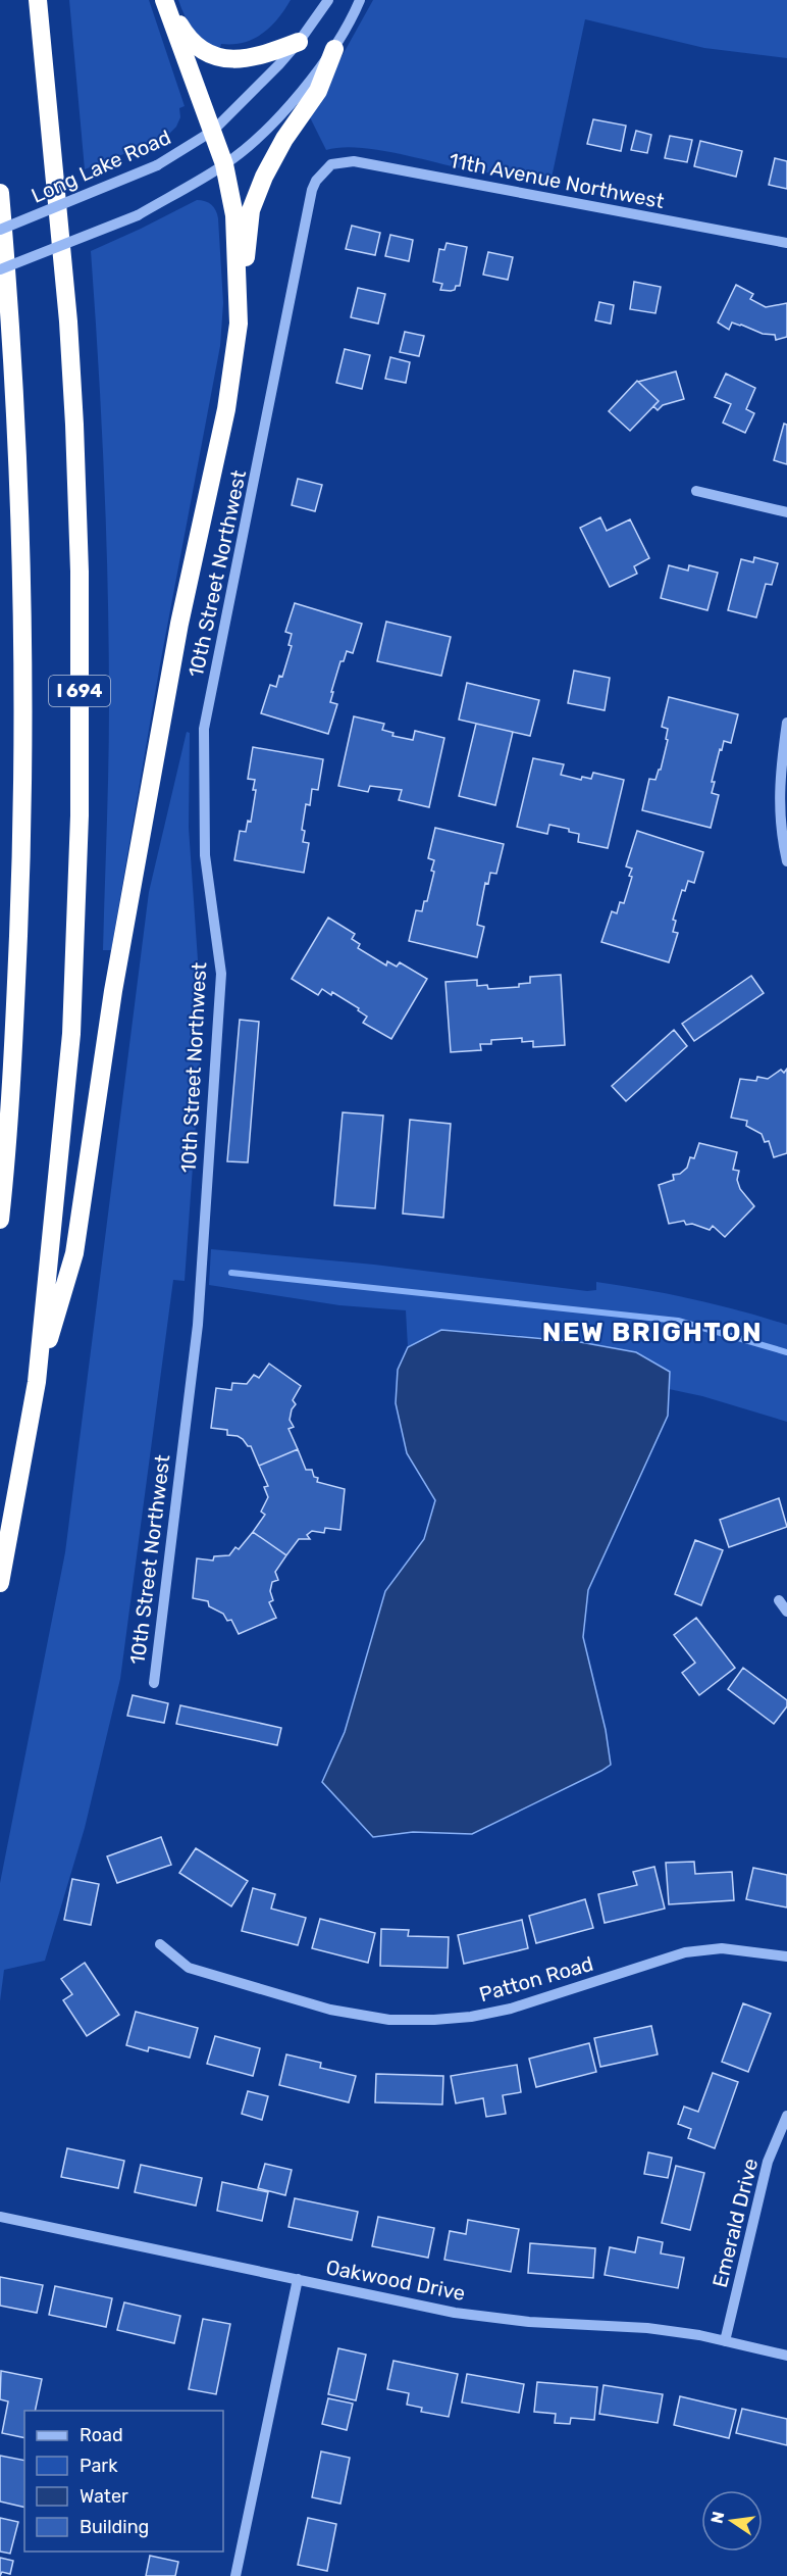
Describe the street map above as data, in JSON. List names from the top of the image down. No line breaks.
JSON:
{"streets":{"highway":["I 694"],"street":["Long Lake Road","11th Avenue Northwest","10th Street Northwest","Patton Road","Emerald Drive","Oakwood Drive"]},"crossings":[["11th Avenue Northwest","10th Street Northwest"],["Emerald Drive","Oakwood Drive"]],"districts":["NEW BRIGHTON"],"legend":["Road","Park","Water","Building"],"north":"left"}
